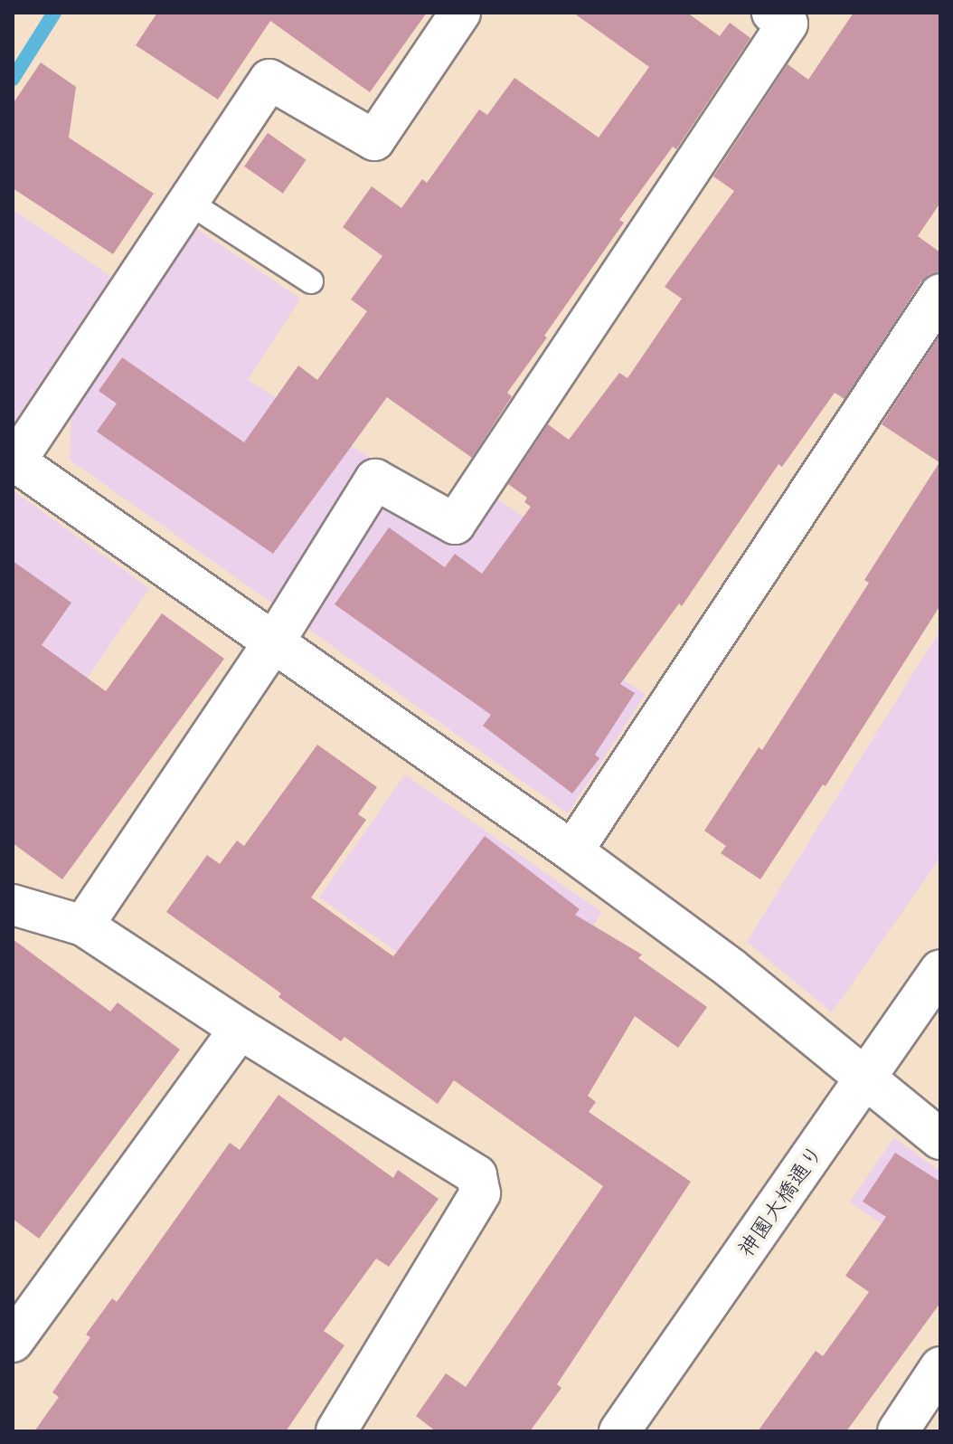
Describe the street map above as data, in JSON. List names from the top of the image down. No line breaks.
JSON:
{"streets":{"street":["神園大橋通り"]}}
